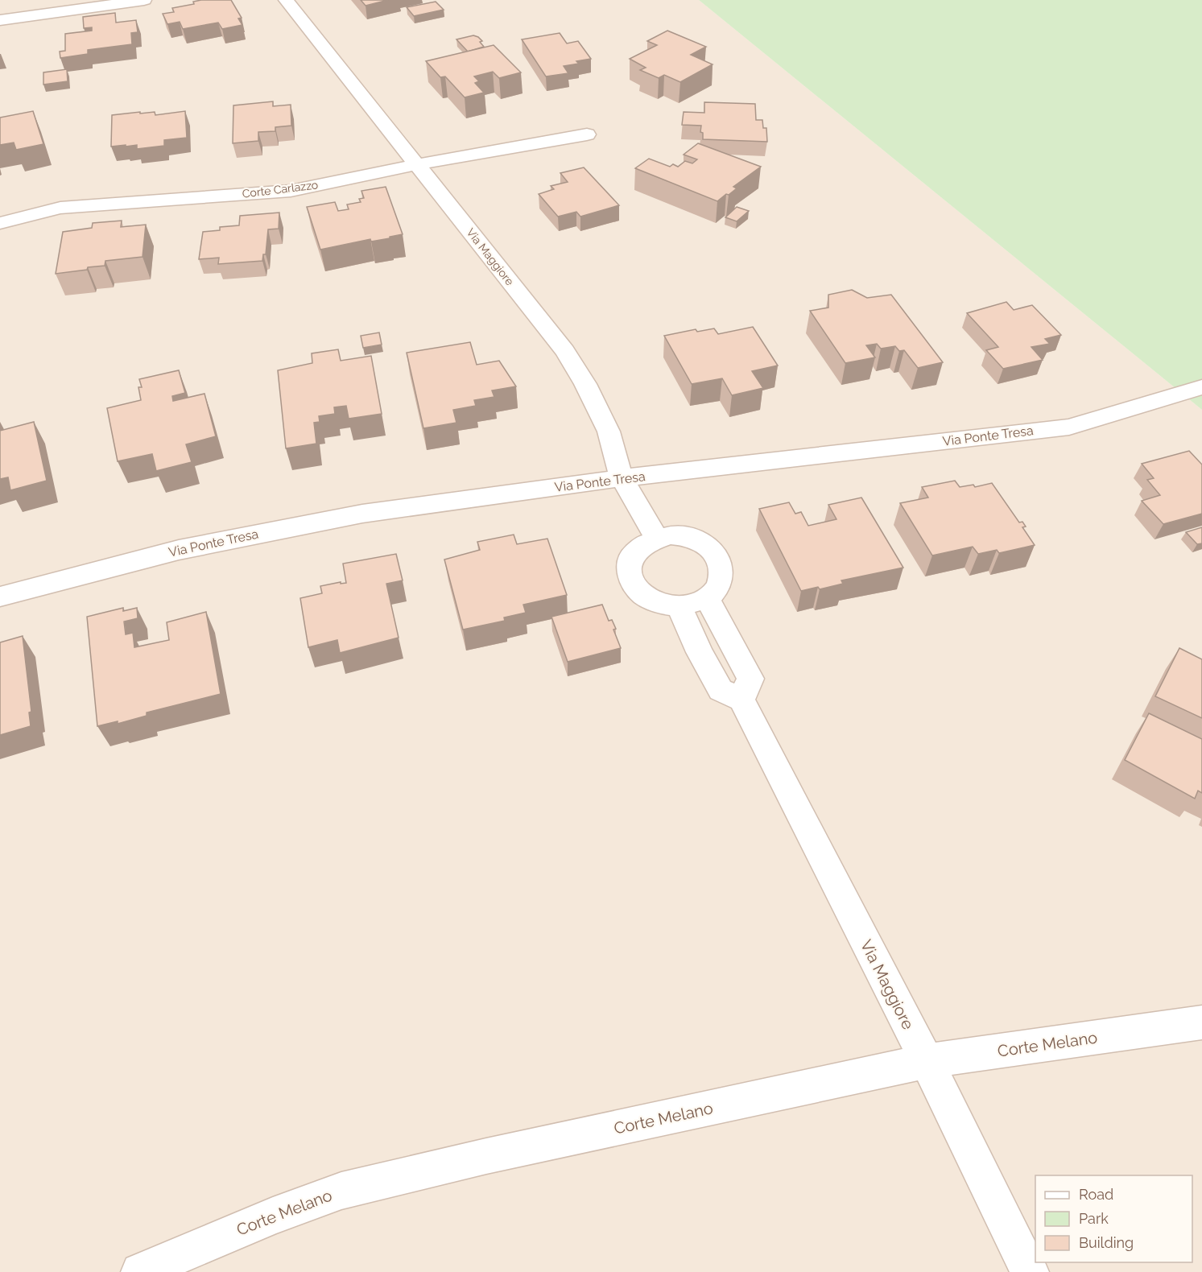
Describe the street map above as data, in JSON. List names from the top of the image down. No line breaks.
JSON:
{"streets":{"street":["Corte Carlazzo","Via Maggiore","Via Ponte Tresa","Corte Melano"]},"crossings":[["Corte Carlazzo","Via Maggiore"],["Via Maggiore","Via Ponte Tresa"],["Via Maggiore","Corte Melano"]],"legend":["Road","Park","Building"]}
